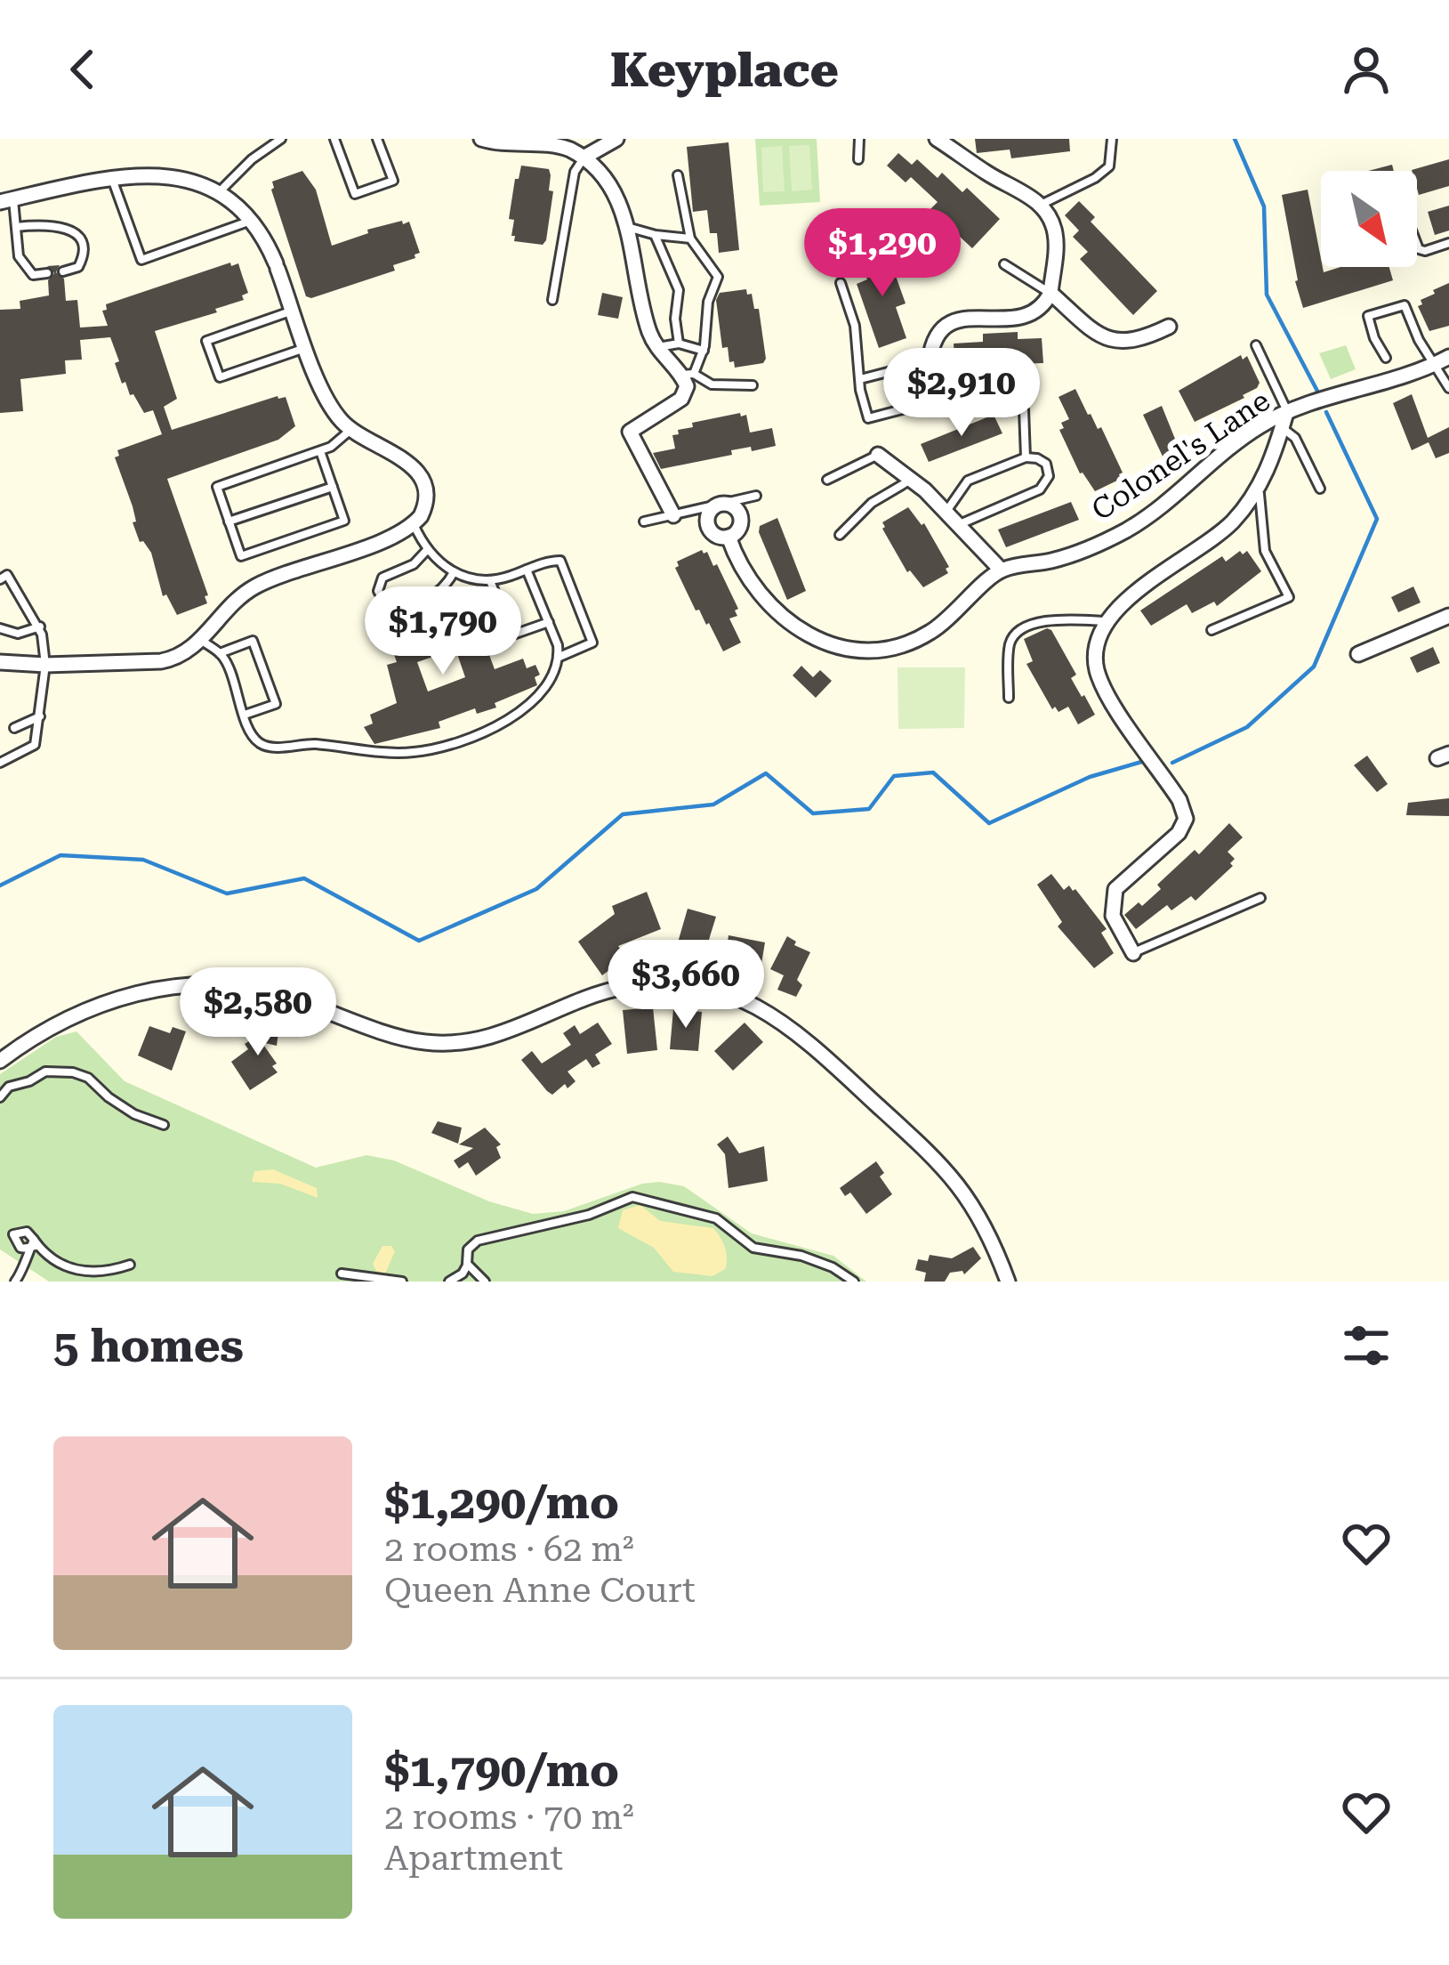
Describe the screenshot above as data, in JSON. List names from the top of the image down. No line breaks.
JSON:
{"streets":{"street":["Colonel's Lane"]},"north":"bottom right","page":{"header":"Keyplace","price":["$1,290","$2,910","$1,790","$3,660","$2,580"],"heading":"5 homes","list":[{"name":"$1,290/mo","note":"2 rooms · 62 m² · Queen Anne Court"},{"name":"$1,790/mo","note":"2 rooms · 70 m² · Apartment"}]}}
